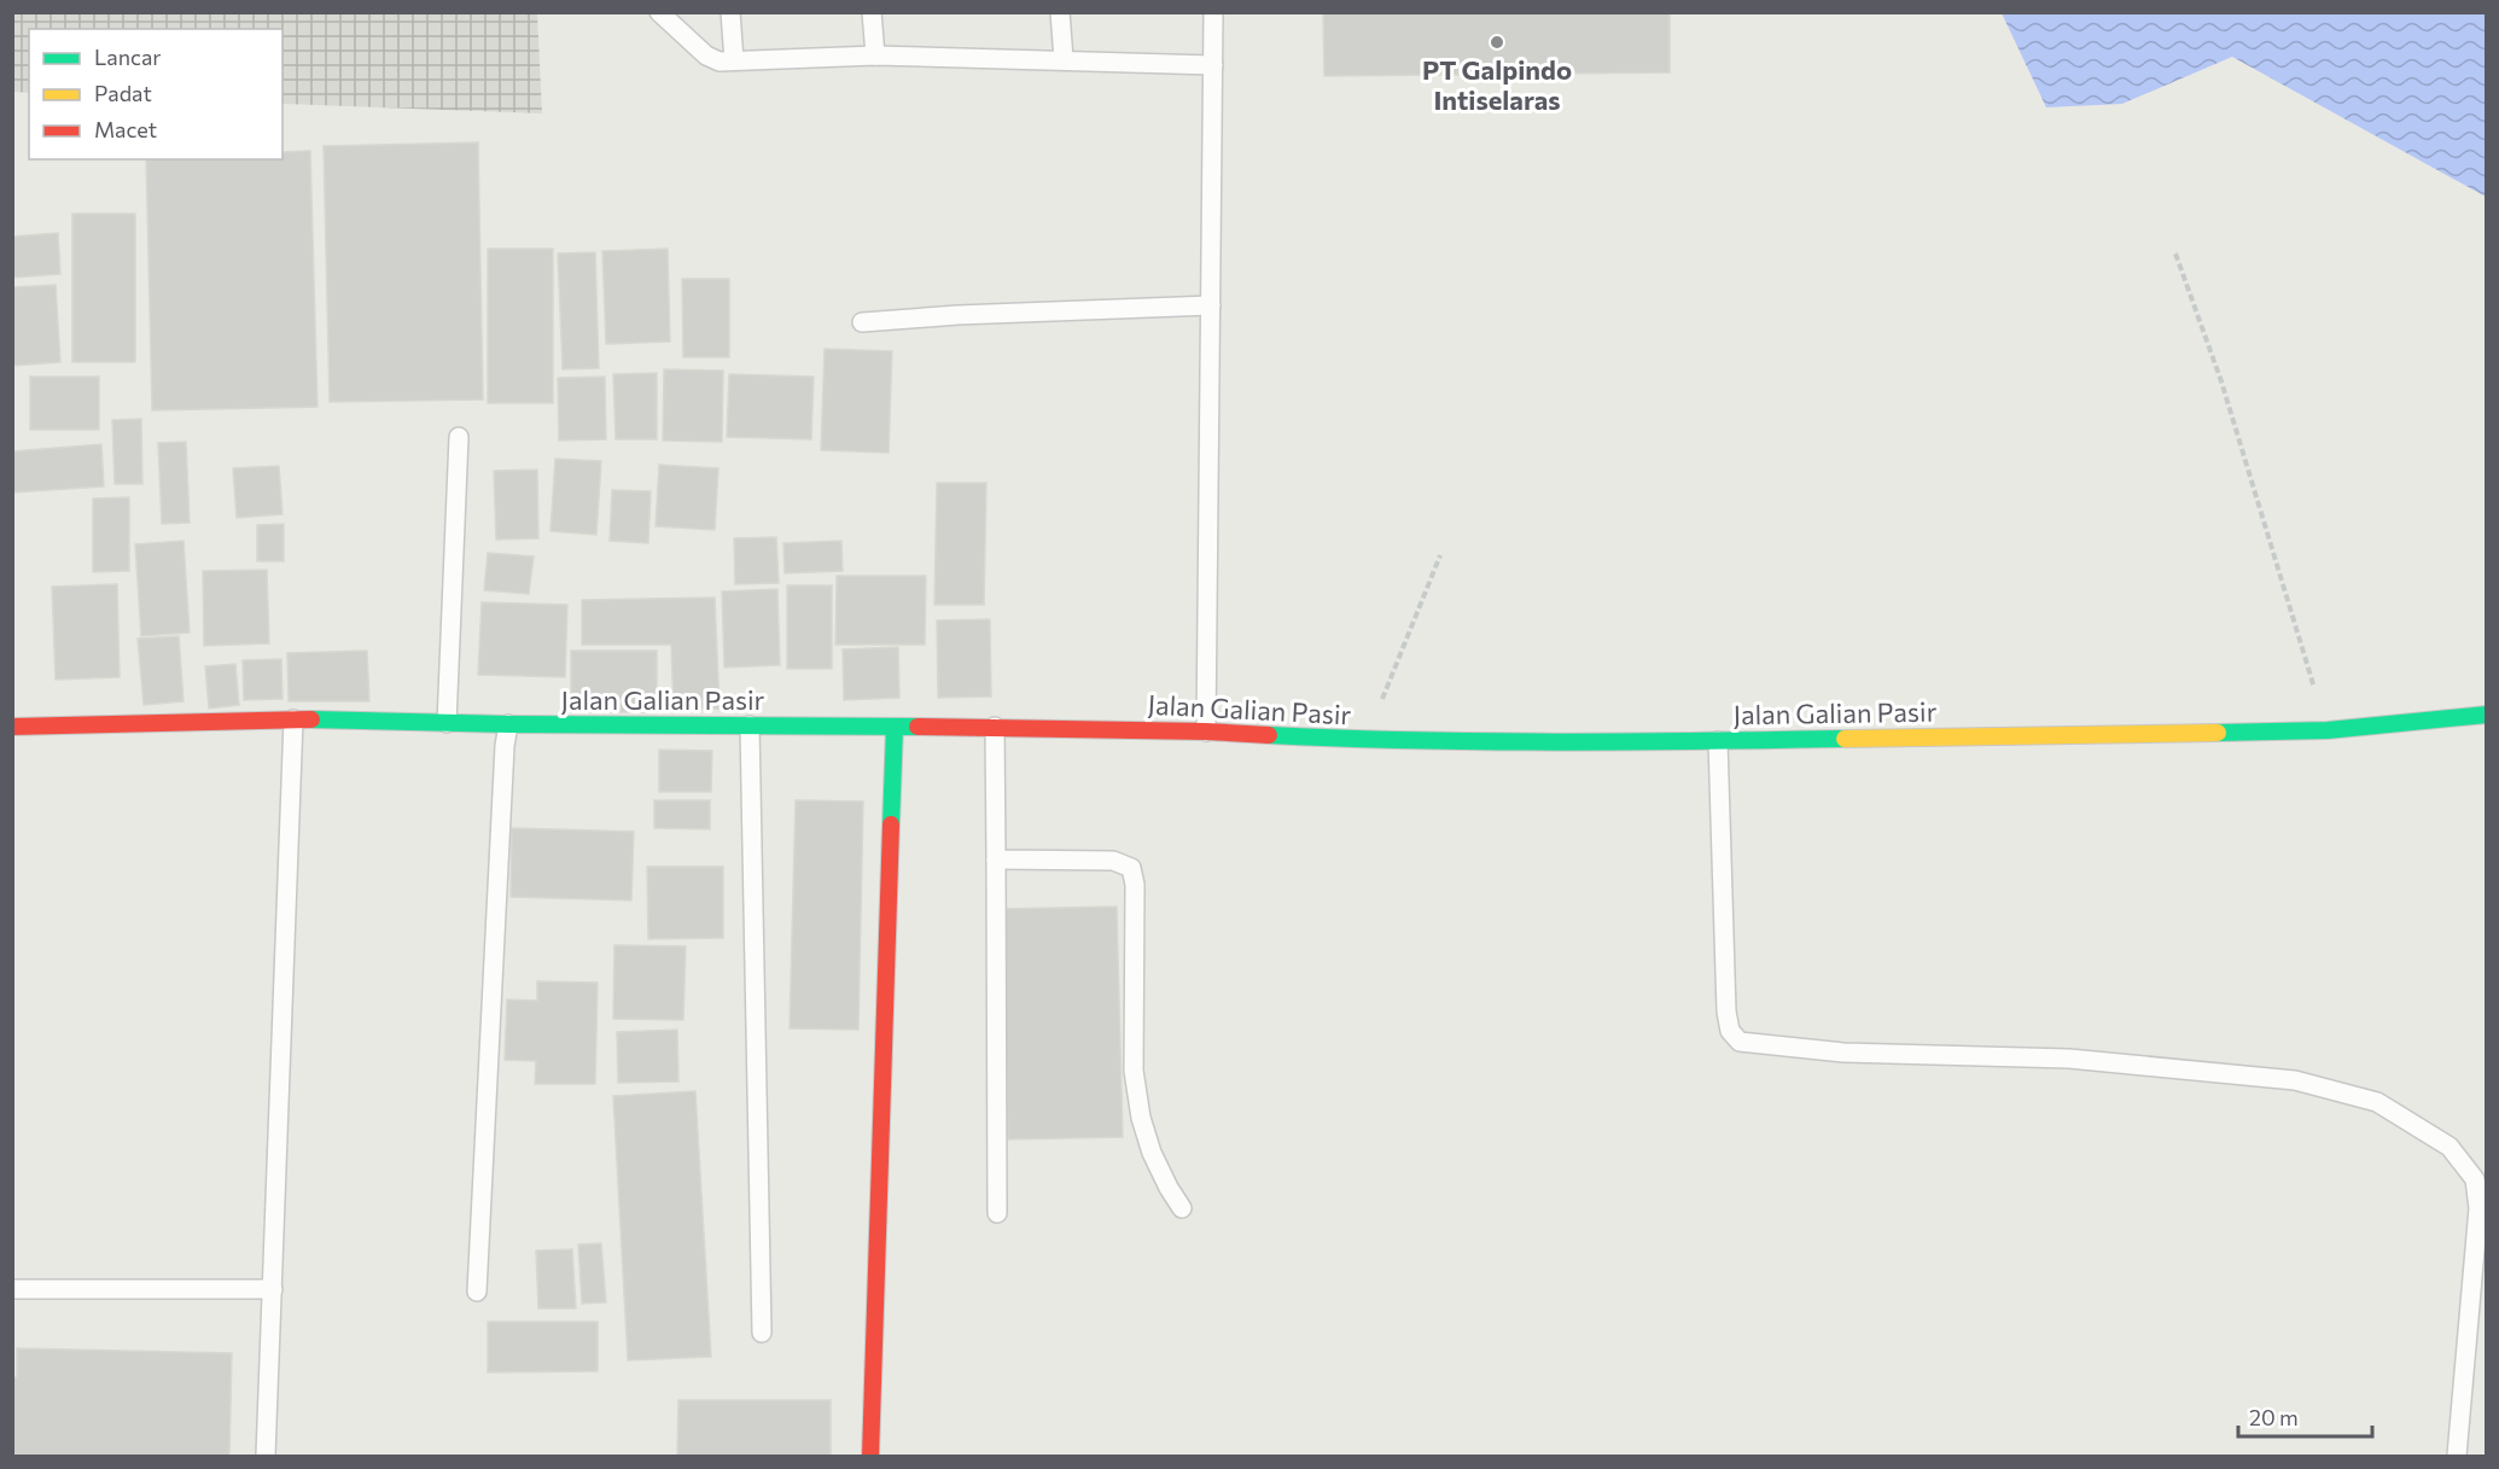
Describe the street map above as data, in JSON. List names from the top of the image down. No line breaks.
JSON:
{"streets":{"street":["Jalan Galian Pasir"]},"places":["PT Galpindo Intiselaras"],"legend":["Lancar","Padat","Macet"],"scale_bar":"20 m"}
